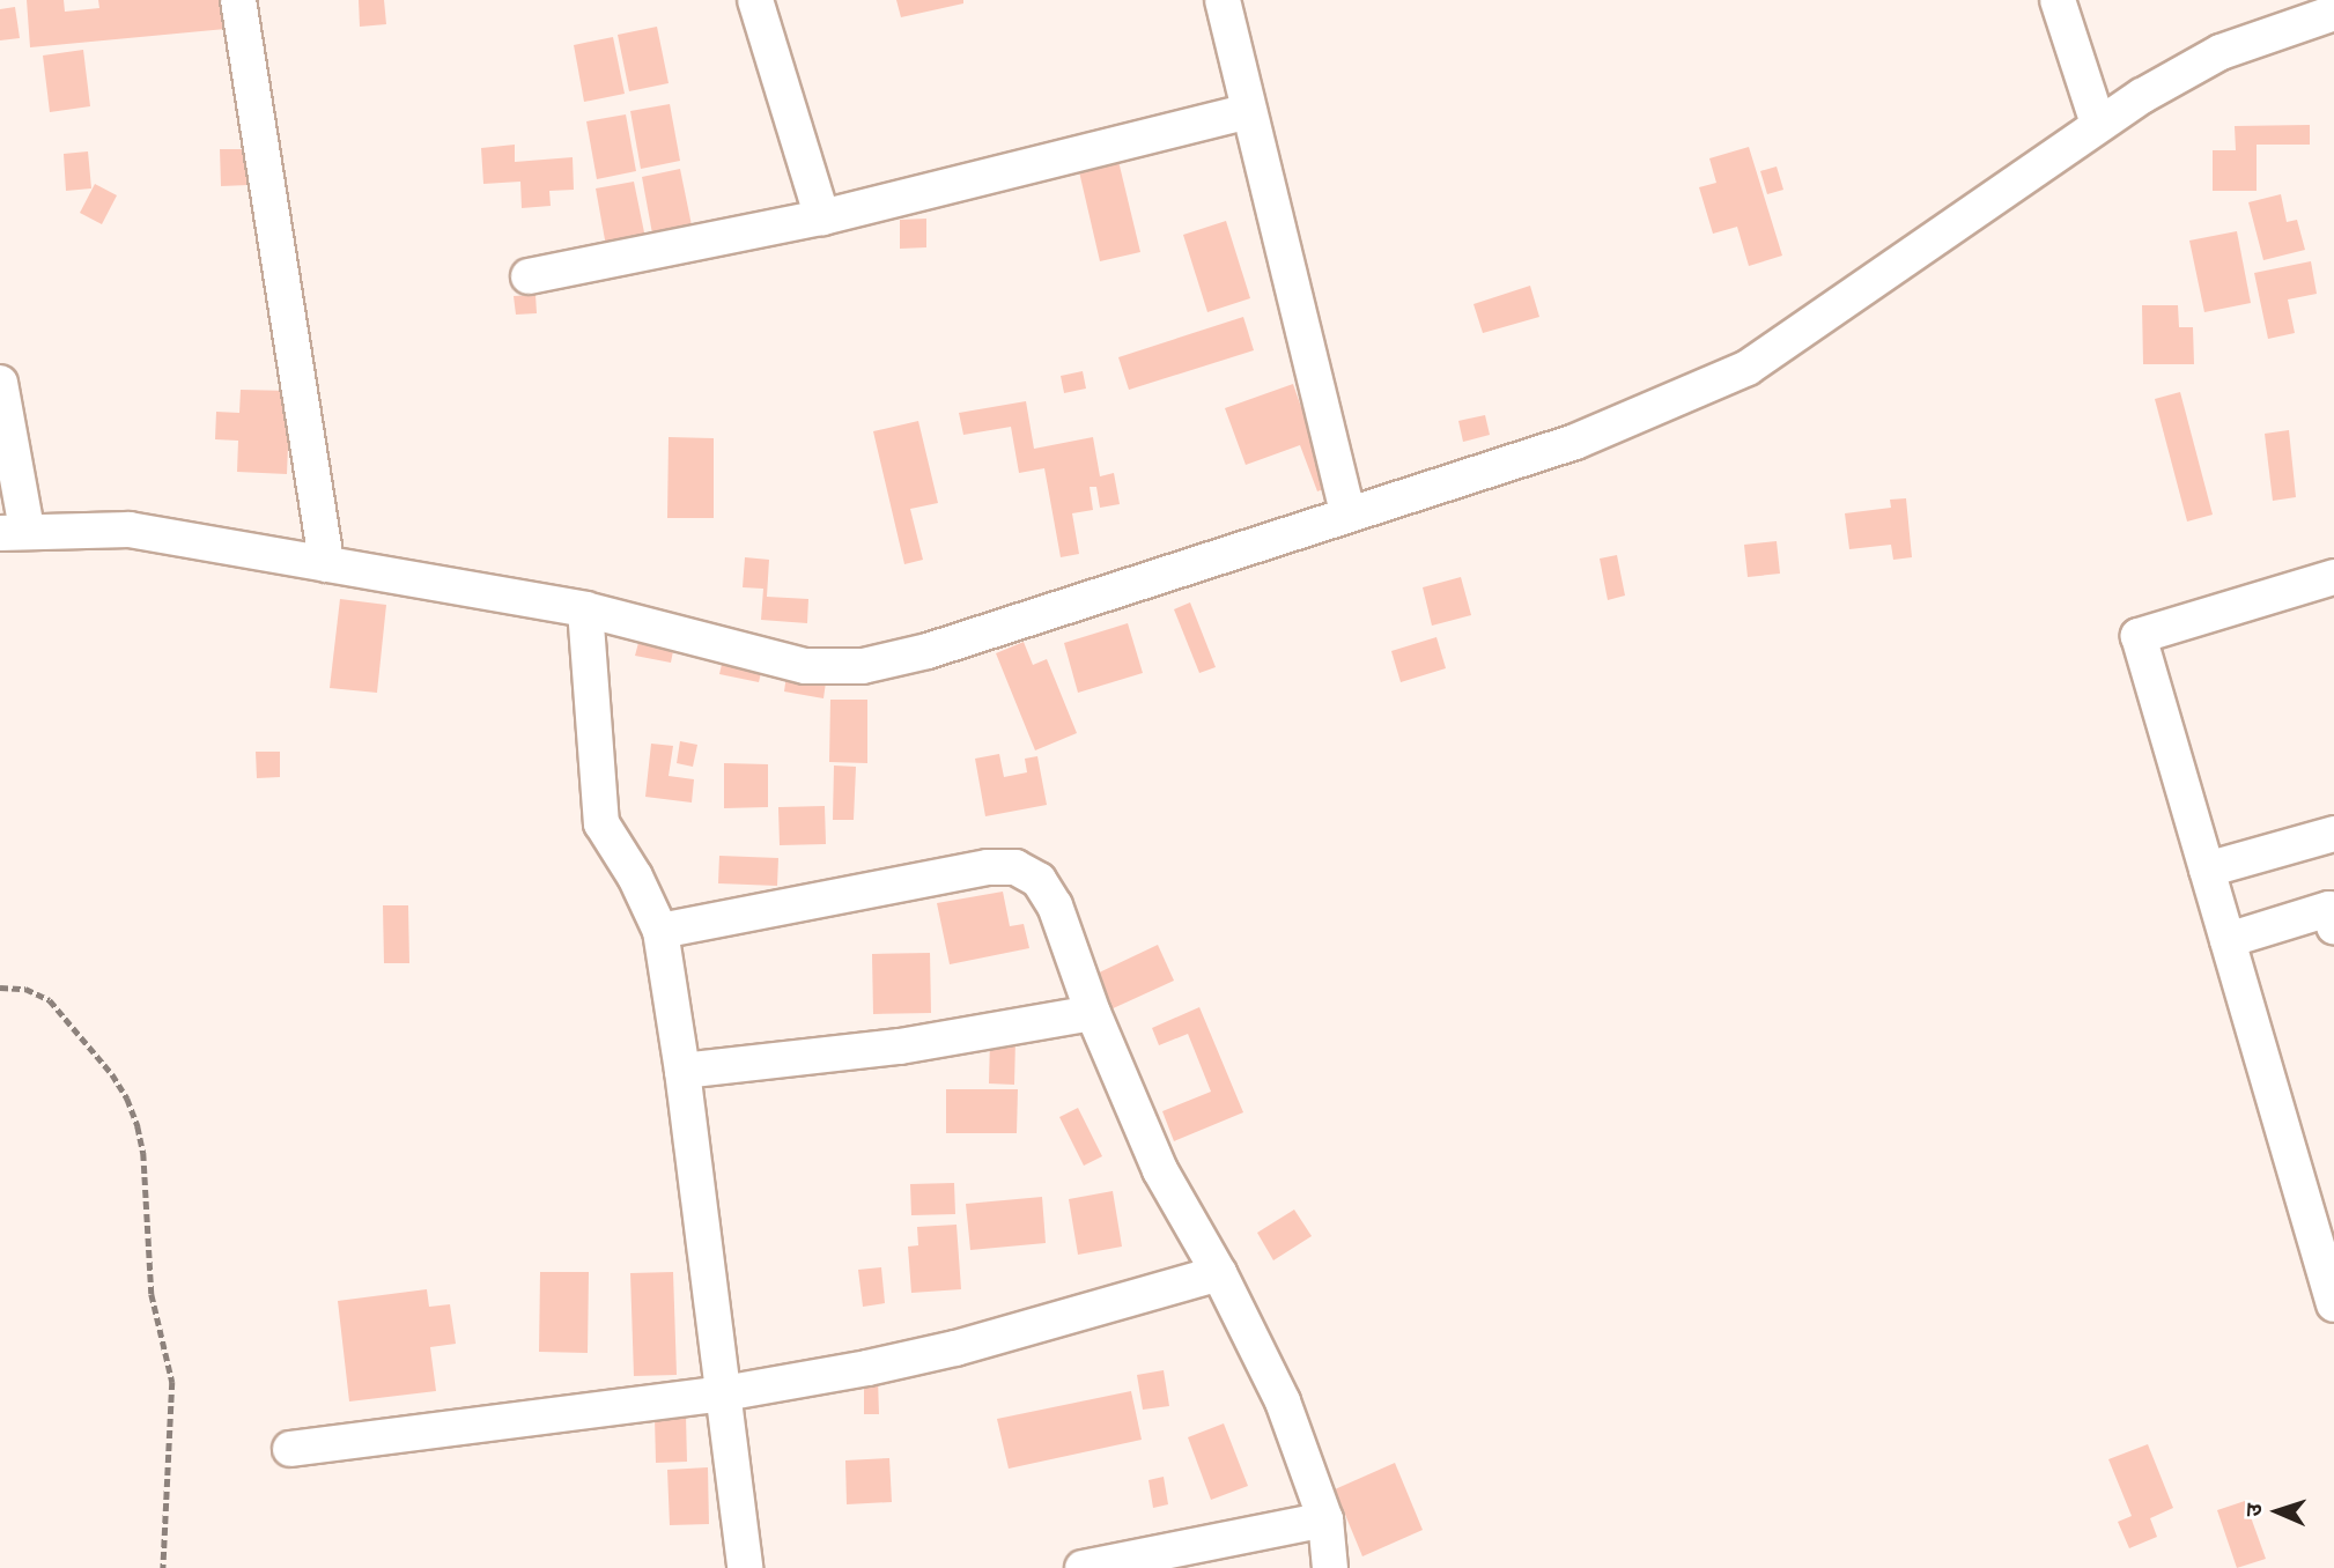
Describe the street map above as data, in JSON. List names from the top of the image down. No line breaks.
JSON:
{"north":"left"}
